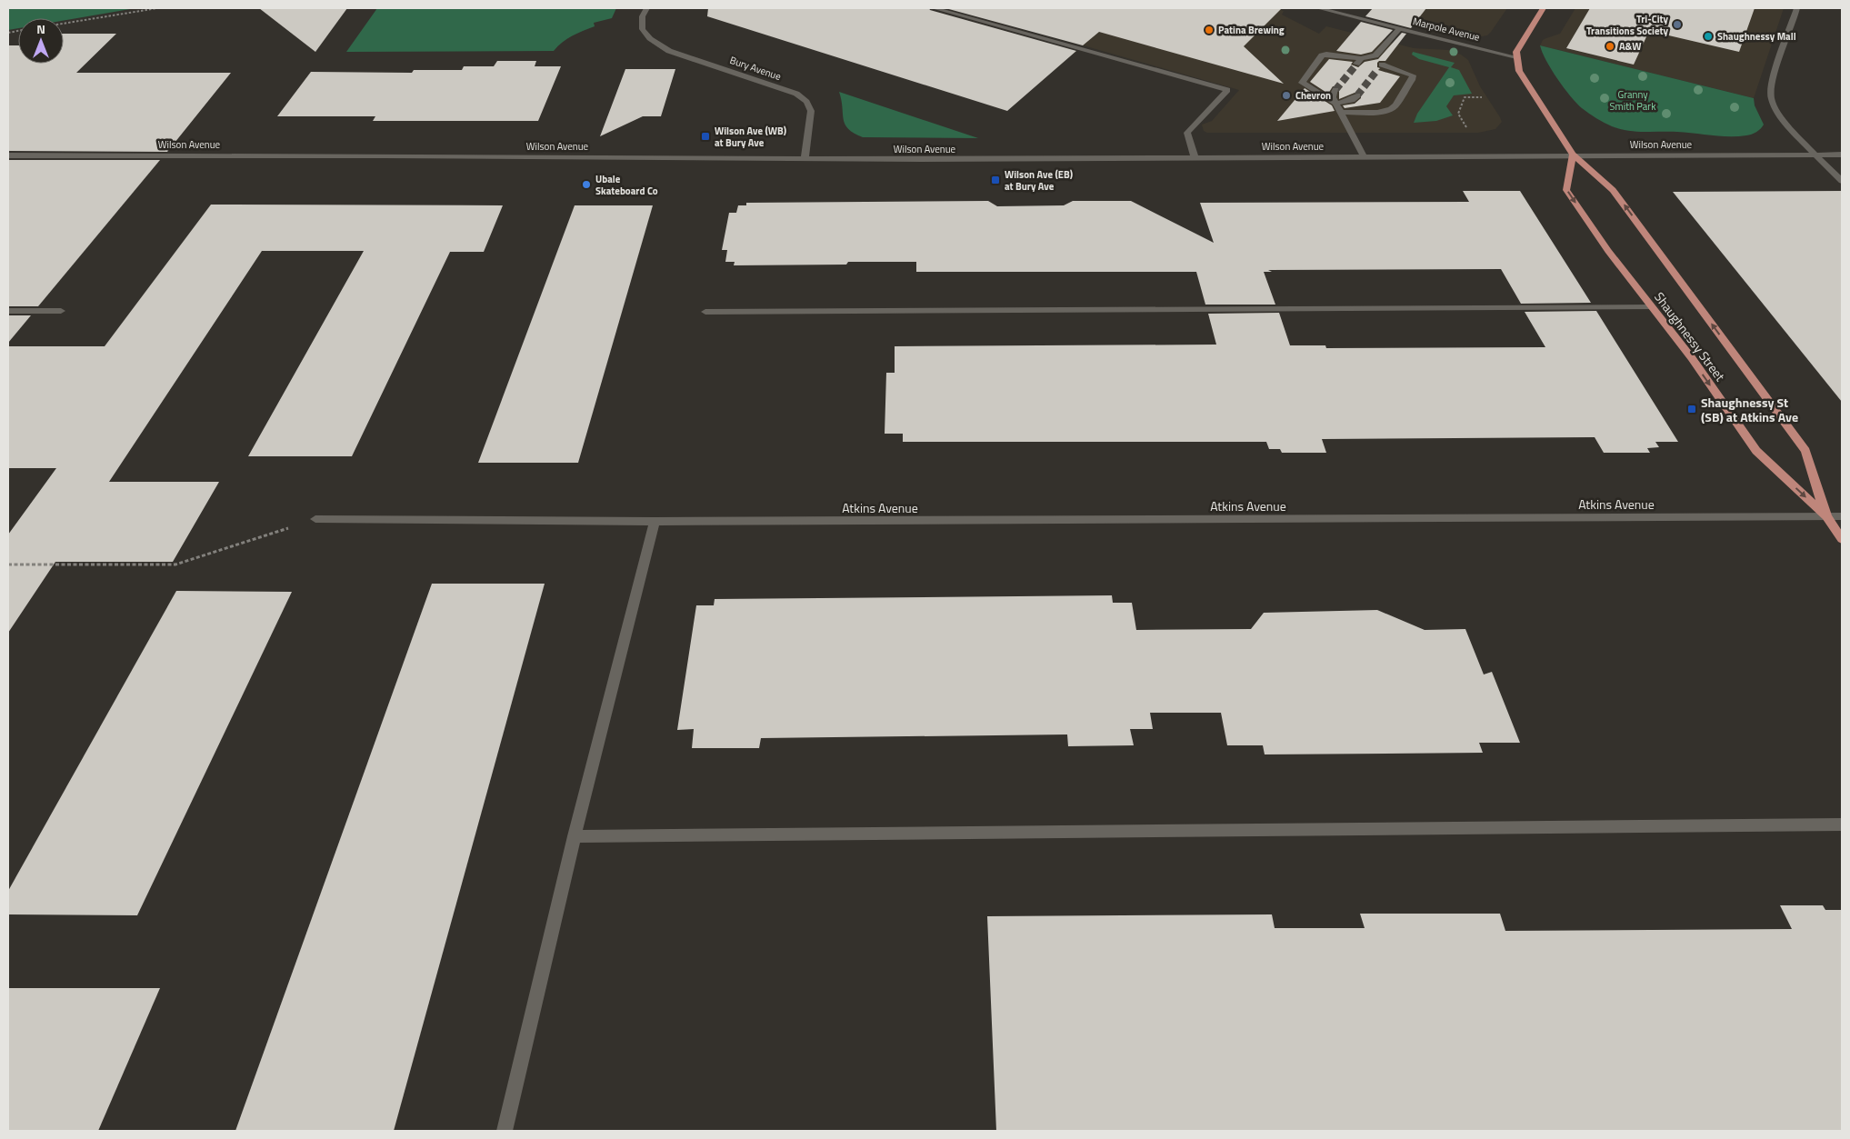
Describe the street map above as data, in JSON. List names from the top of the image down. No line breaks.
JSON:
{"streets":{"main road":["Shaughnessy Street"],"street":["Marpole Avenue","Bury Avenue","Wilson Avenue","Atkins Avenue"]},"crossings":[["Marpole Avenue","Shaughnessy Street"],["Bury Avenue","Wilson Avenue"],["Wilson Avenue","Shaughnessy Street"],["Shaughnessy Street","Atkins Avenue"]],"parks":["Granny Smith Park"],"places":{"other":["Tri-City Transitions Society","Patina Brewing","Shaughnessy Mall","A&W","Chevron","Ubale Skateboard Co"],"transit":["Wilson Ave (WB) at Bury Ave","Wilson Ave (EB) at Bury Ave","Shaughnessy St (SB) at Atkins Ave"]},"north":"top"}
